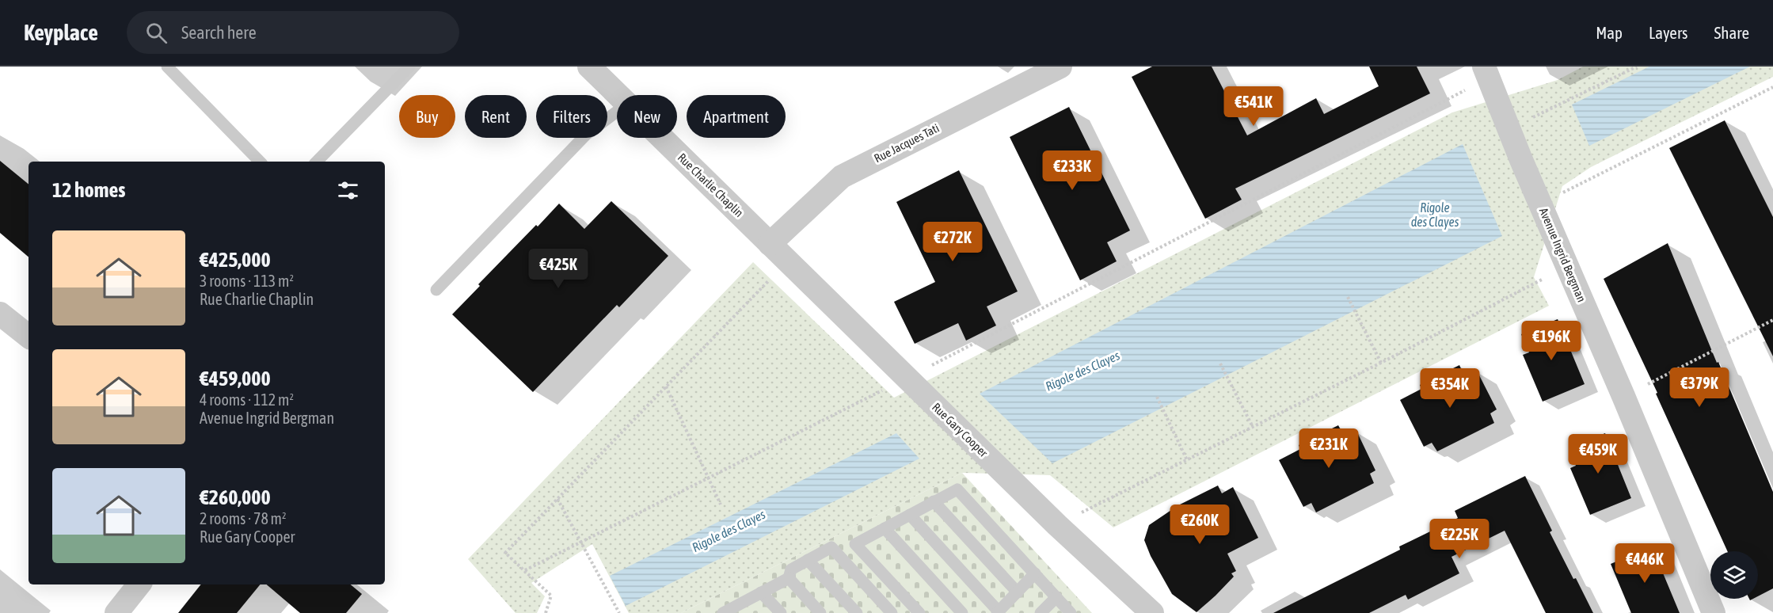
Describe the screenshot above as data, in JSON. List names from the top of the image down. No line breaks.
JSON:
{"streets":{"street":["Rue Jacques Tati","Rue Charlie Chaplin","Avenue Ingrid Bergman","Rue Gary Cooper"]},"crossings":[["Rue Jacques Tati","Rue Charlie Chaplin"],["Rue Jacques Tati","Rue Gary Cooper"],["Rue Charlie Chaplin","Rue Gary Cooper"]],"water":["Rigole des Clayes"],"page":{"header":"Keyplace","search":"Search here","nav":["Map","Layers","Share"],"price":["€541K","€233K","€272K","€425K","€196K","€379K","€354K","€231K","€459K","€260K","€225K","€446K"],"chip":["Buy","Rent","Filters","New","Apartment"],"heading":"12 homes","list":[{"name":"€425,000","note":"3 rooms · 113 m² · Rue Charlie Chaplin"},{"name":"€459,000","note":"4 rooms · 112 m² · Avenue Ingrid Bergman"},{"name":"€260,000","note":"2 rooms · 78 m² · Rue Gary Cooper"}]}}
